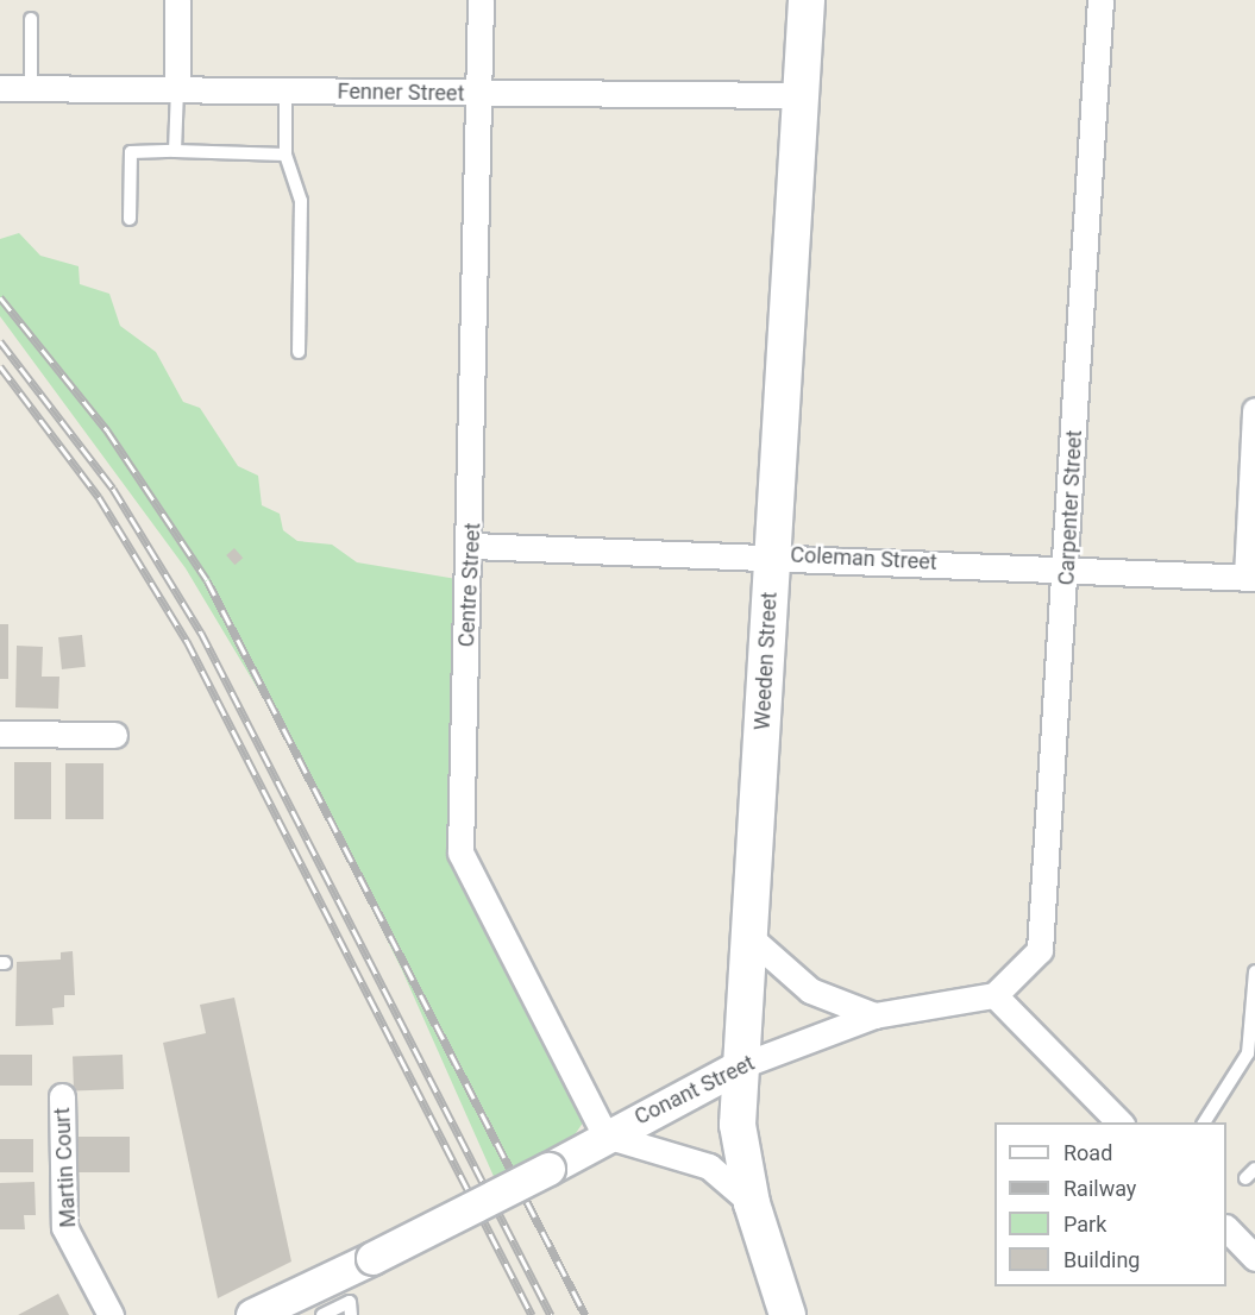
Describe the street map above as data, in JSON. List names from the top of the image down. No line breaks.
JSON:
{"streets":{"main road":["Weeden Street"],"street":["Fenner Street","Carpenter Street","Coleman Street","Centre Street","Conant Street","Martin Court"]},"crossings":[["Fenner Street","Centre Street"],["Fenner Street","Weeden Street"],["Carpenter Street","Coleman Street"],["Carpenter Street","Conant Street"],["Coleman Street","Centre Street"],["Coleman Street","Weeden Street"],["Centre Street","Conant Street"],["Weeden Street","Conant Street"]],"legend":["Road","Railway","Park","Building"]}
